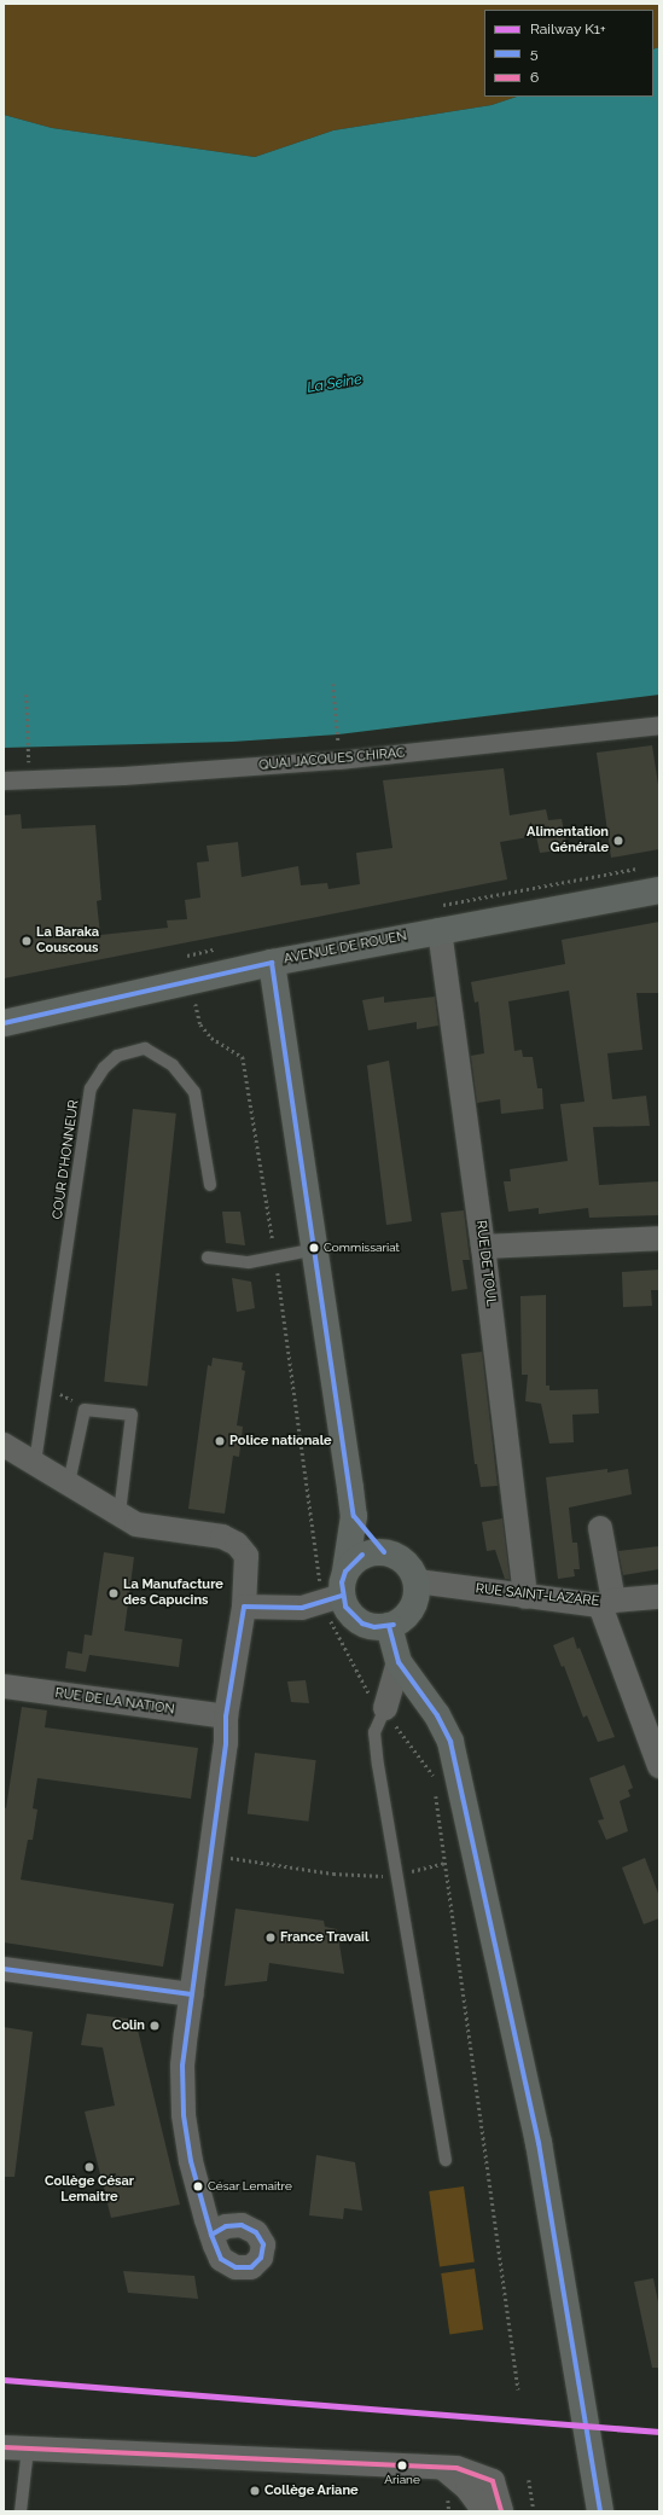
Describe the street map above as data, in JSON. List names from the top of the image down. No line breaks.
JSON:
{"streets":{"main road":["AVENUE DE ROUEN"],"street":["QUAI JACQUES CHIRAC","RUE DE TOUL","RUE SAINT-LAZARE","RUE DE LA NATION"],"lane":["COUR D'HONNEUR"]},"crossings":[["AVENUE DE ROUEN","RUE DE TOUL"],["RUE DE TOUL","RUE SAINT-LAZARE"]],"water":["La Seine"],"places":["Alimentation Générale","La Baraka Couscous","Commissariat","Police nationale","La Manufacture des Capucins","France Travail","Colin","Collège César Lemaitre","César Lemaitre","Ariane","Collège Ariane"],"lines":["transit line 5","rail line K1+","transit line 6"],"legend":["Railway K1+","5","6"]}
